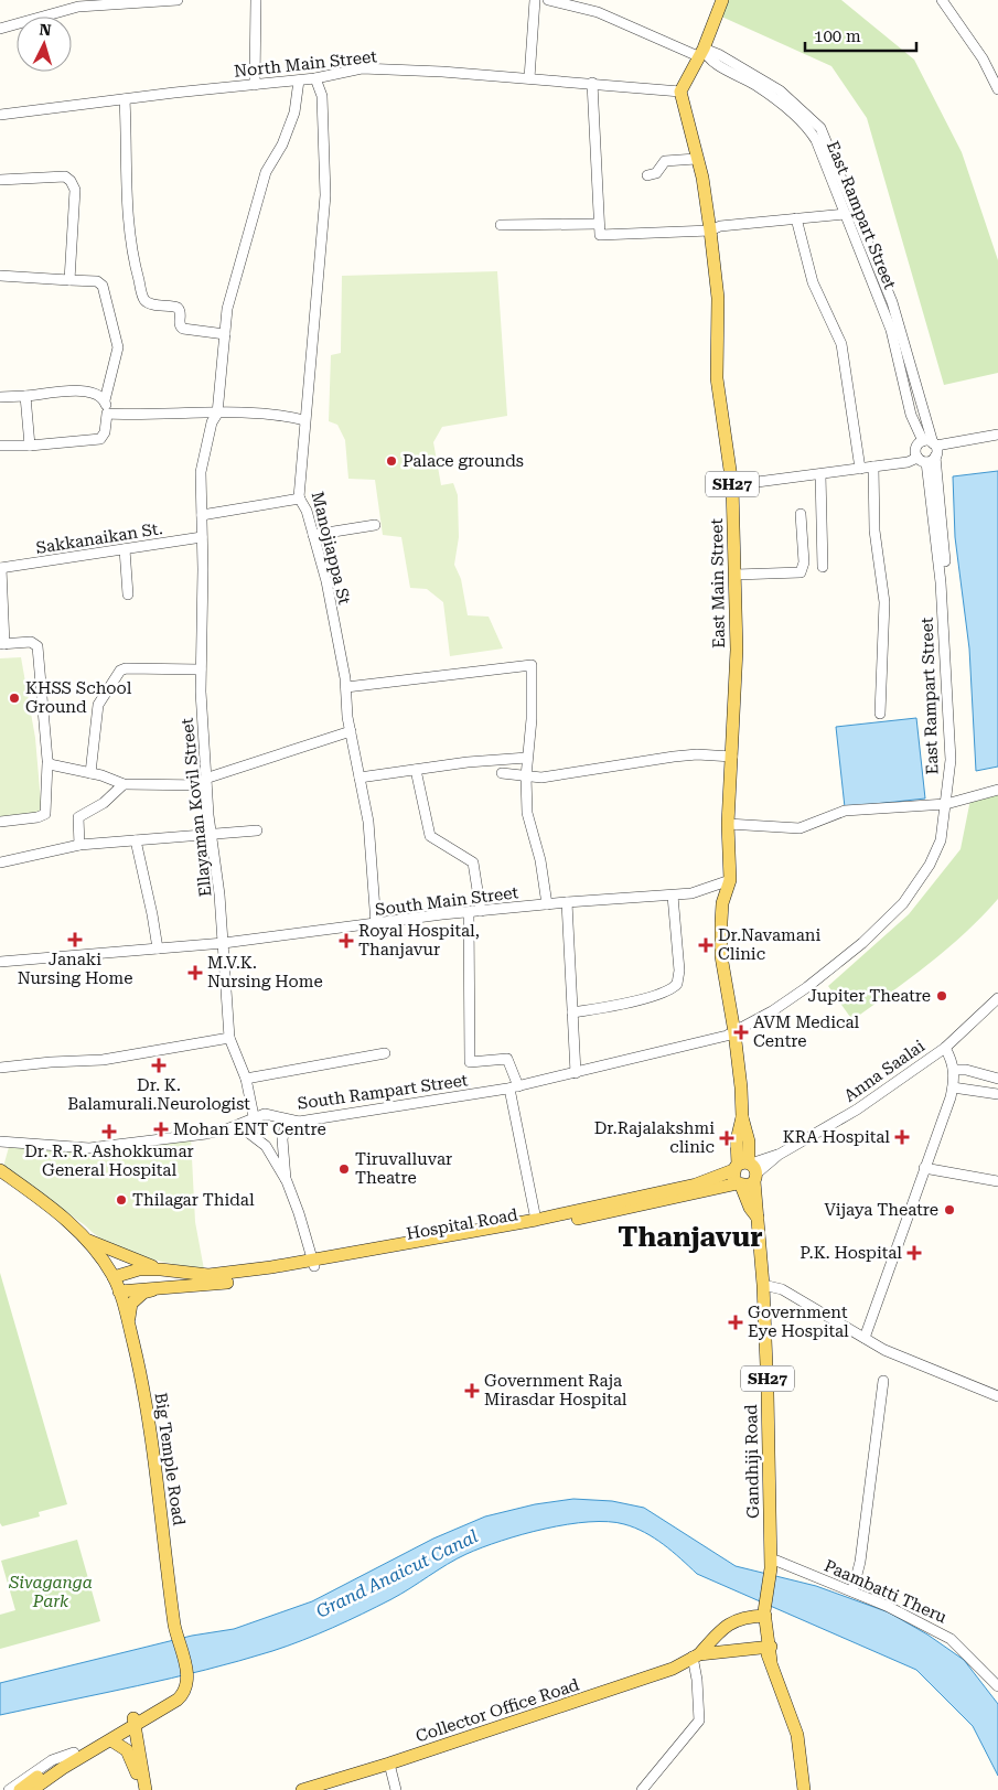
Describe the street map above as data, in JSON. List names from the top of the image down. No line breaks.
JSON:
{"streets":{"main road":["SH27","East Main Street","Hospital Road","Big Temple Road","Gandhiji Road","Collector Office Road"],"street":["North Main Street","East Rampart Street","Sakkanaikan St.","Manojiappa St","Ellayaman Kovil Street","South Main Street","Anna Saalai","South Rampart Street","Paambatti Theru"]},"crossings":[["North Main Street","Manojiappa St"],["North Main Street","East Main Street"],["North Main Street","Ellayaman Kovil Street"],["East Rampart Street","SH27"],["East Rampart Street","South Rampart Street"],["SH27","East Main Street"],["SH27","South Main Street"],["SH27","Anna Saalai"],["SH27","South Rampart Street"],["SH27","Hospital Road"],["SH27","Gandhiji Road"],["SH27","Paambatti Theru"],["SH27","Collector Office Road"],["Sakkanaikan St.","Ellayaman Kovil Street"],["Manojiappa St","South Main Street"],["East Main Street","South Main Street"],["Ellayaman Kovil Street","South Main Street"],["Ellayaman Kovil Street","South Rampart Street"],["Anna Saalai","Hospital Road"],["Anna Saalai","Gandhiji Road"],["Hospital Road","Big Temple Road"],["Hospital Road","Gandhiji Road"],["Gandhiji Road","Paambatti Theru"]],"districts":["Thanjavur"],"water":["Grand Anaicut Canal"],"parks":["Sivaganga Park"],"places":{"other":["Palace grounds","KHSS School Ground","Jupiter Theatre","Tiruvalluvar Theatre","Thilagar Thidal","Vijaya Theatre"],"health":["Janaki Nursing Home","Royal Hospital, Thanjavur","Dr.Navamani Clinic","M.V.K. Nursing Home","AVM Medical Centre","Dr. K. Balamurali.Neurologist","Mohan ENT Centre","Dr. R. R. Ashokkumar General Hospital","KRA Hospital","Dr.Rajalakshmi clinic","P.K. Hospital","Government Eye Hospital","Government Raja Mirasdar Hospital"]},"scale_bar":"100 m","north":"top"}
